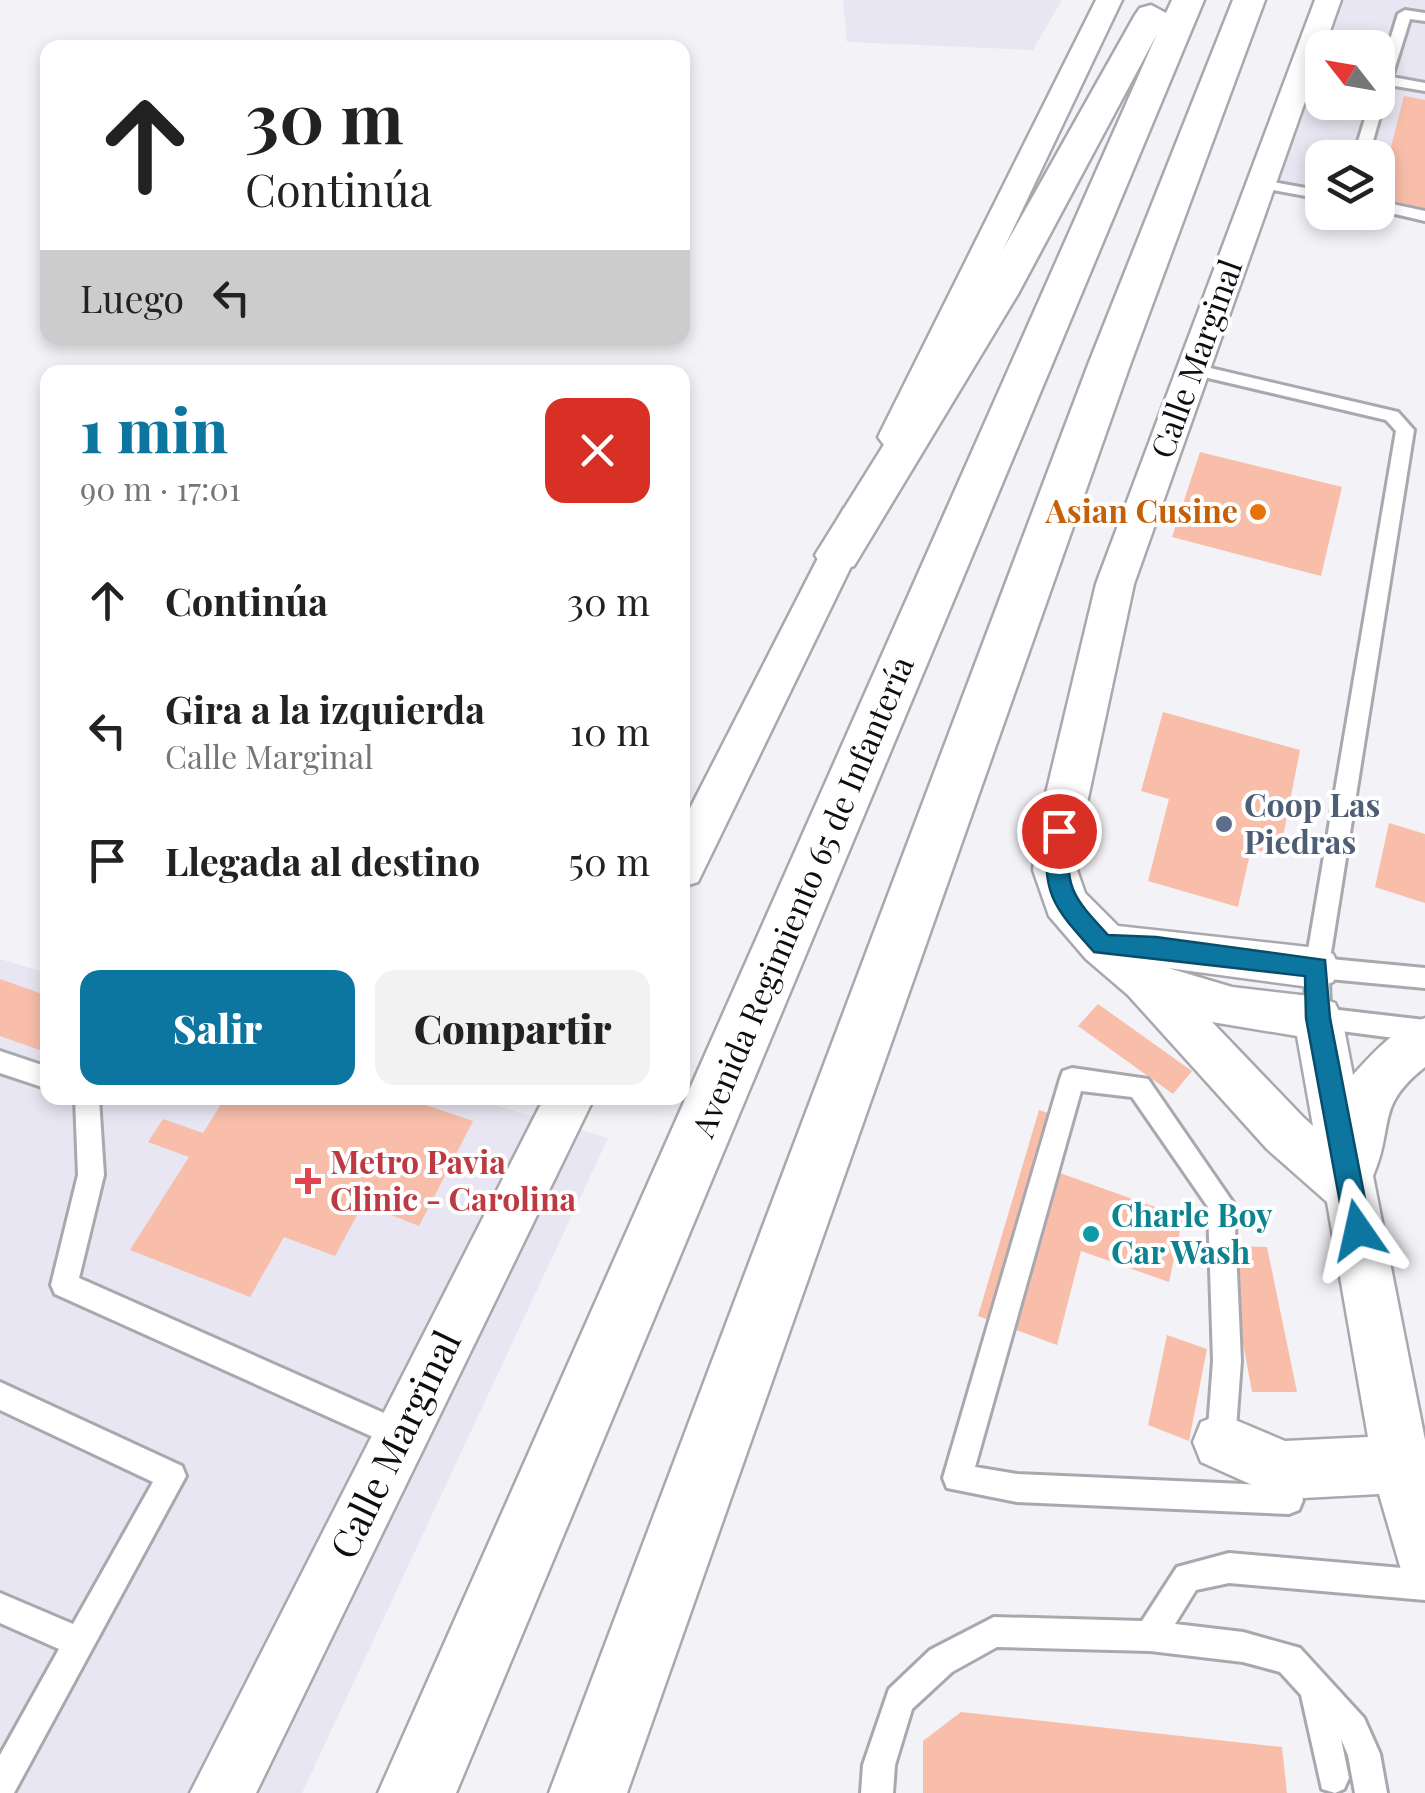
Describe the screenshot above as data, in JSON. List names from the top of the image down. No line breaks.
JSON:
{"streets":{"main road":["Avenida Regimiento 65 de Infantería"],"street":["Calle Marginal"]},"places":{"other":["Asian Cusine","Coop Las Piedras","Charle Boy Car Wash"],"health":["Metro Pavia Clinic - Carolina"]},"north":"top left","page":{"turn":["30 m","Continúa"],"then":"Luego","heading":["1 min","90 m · 17:01"],"list":[{"name":"Continúa","value":"30 m"},{"name":"Gira a la izquierda","note":"Calle Marginal","value":"10 m"},{"name":"Llegada al destino","value":"50 m"}],"buttons":["Salir","Compartir"]}}
